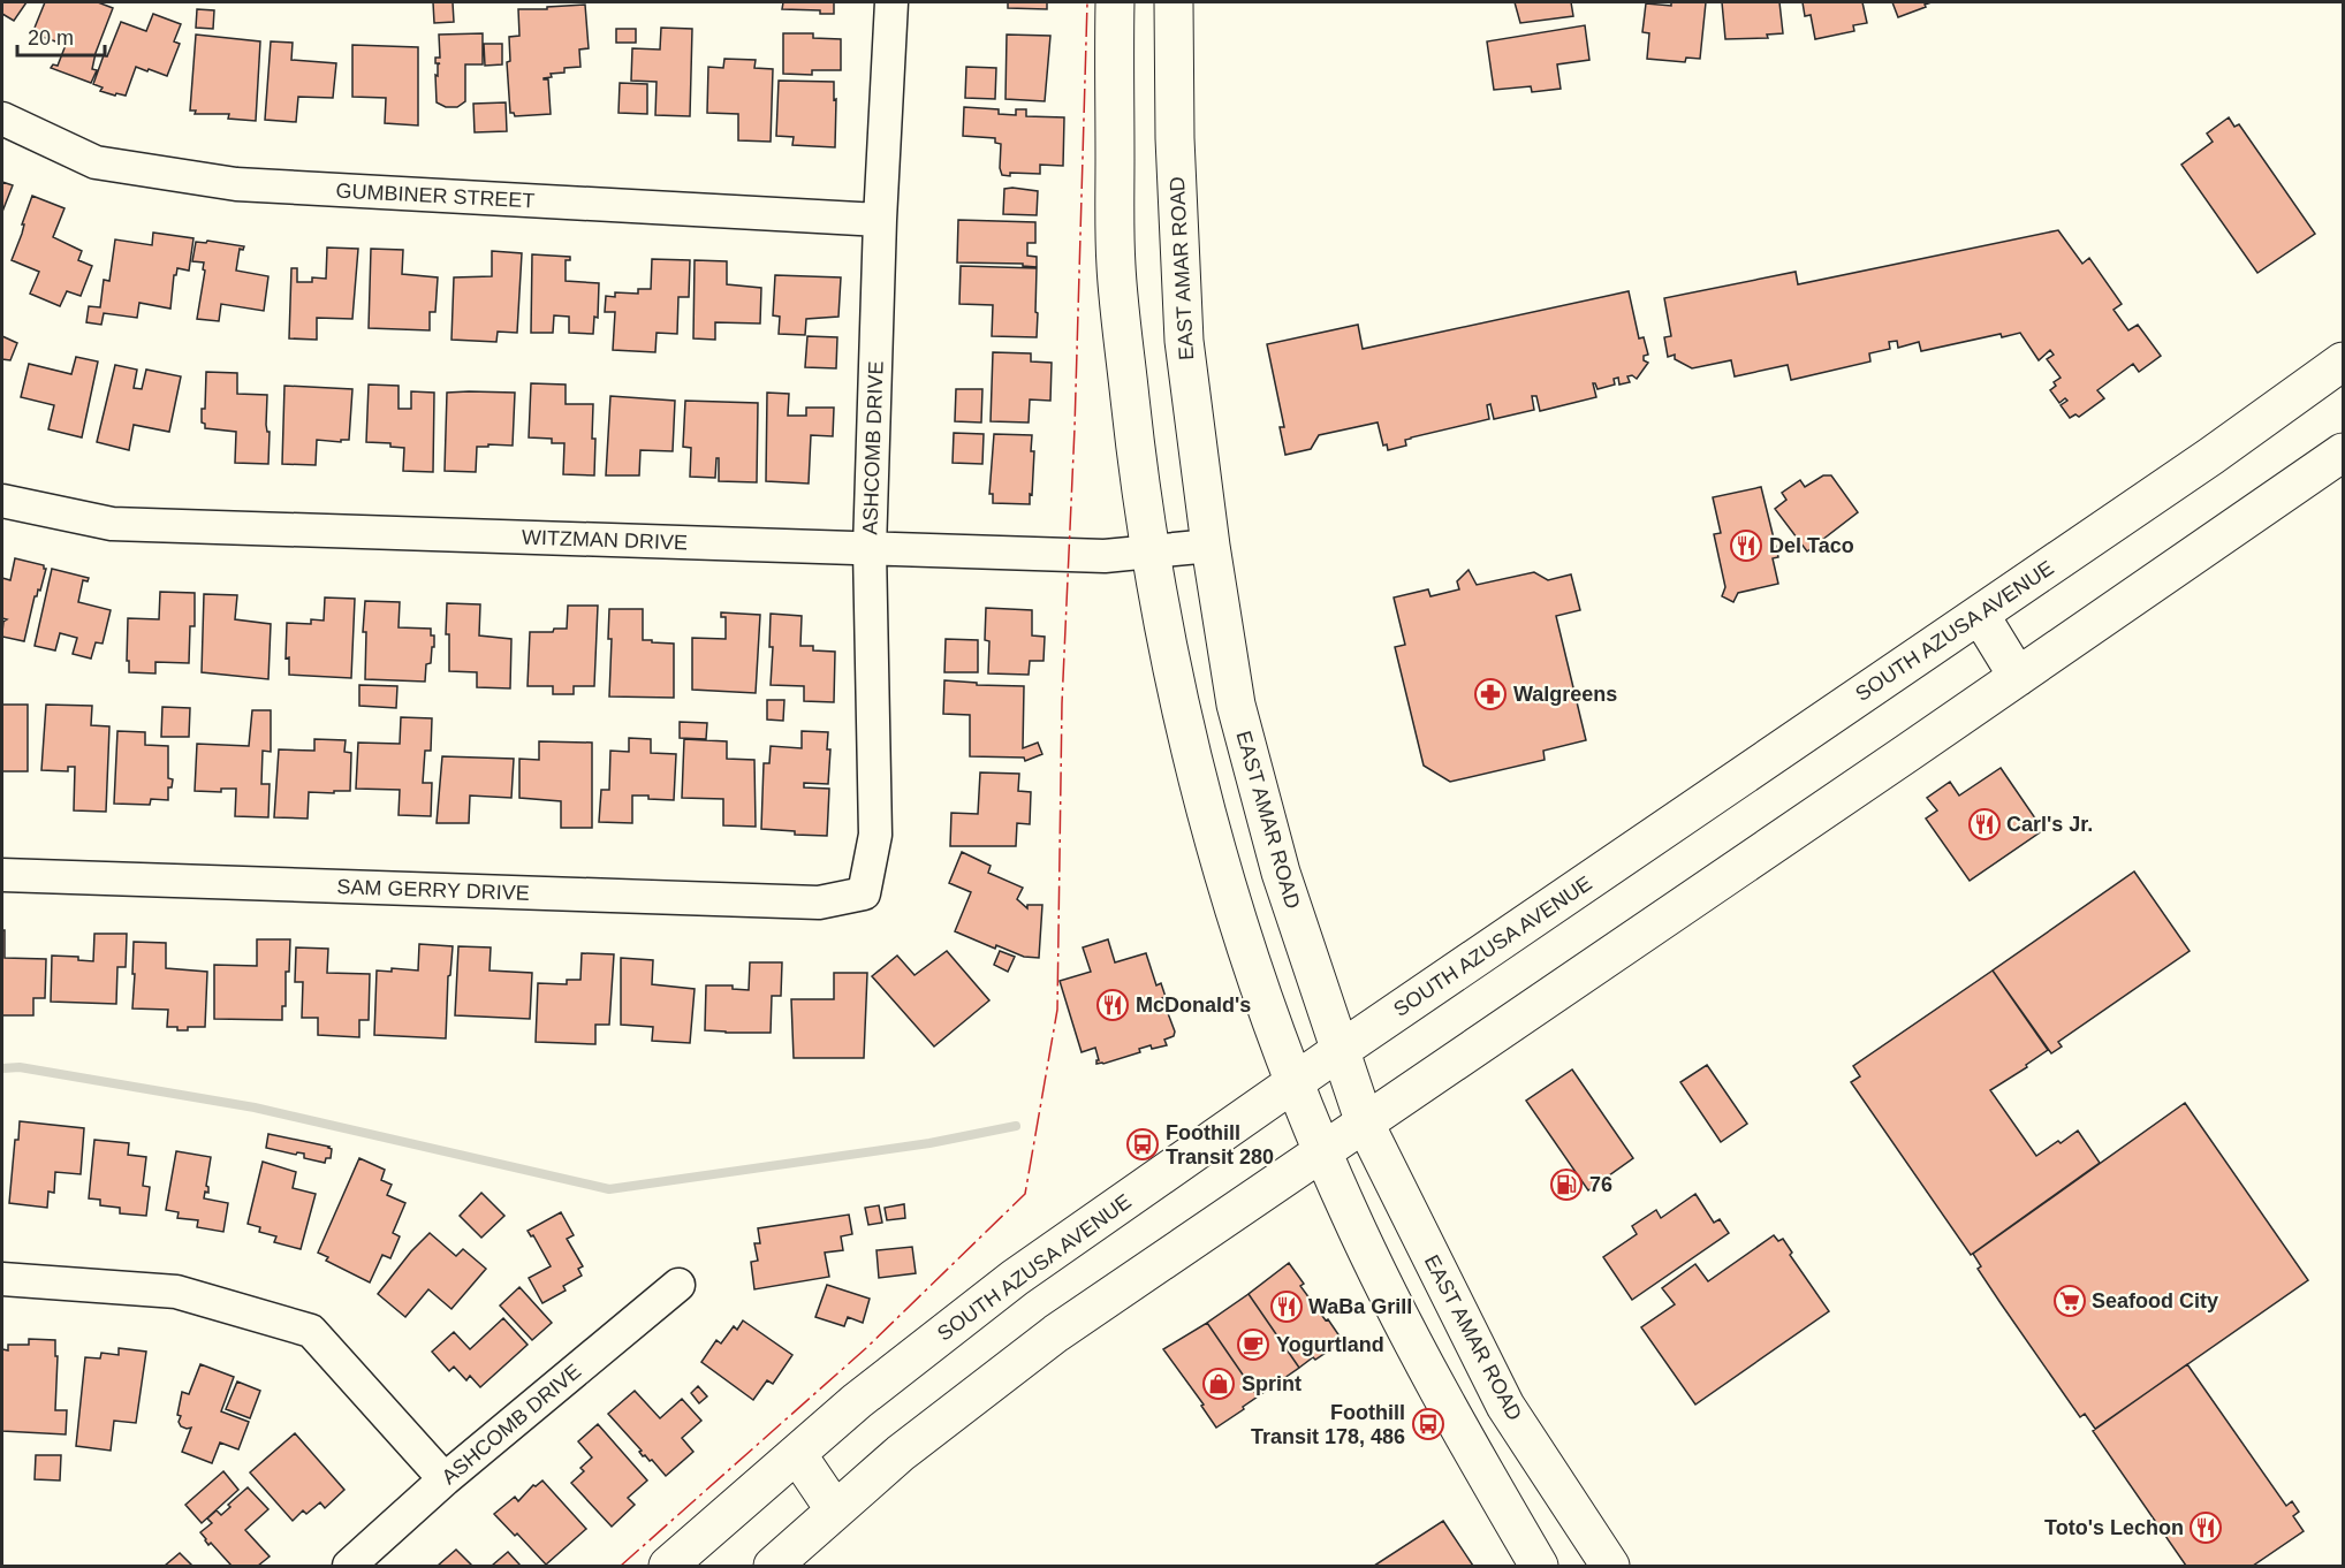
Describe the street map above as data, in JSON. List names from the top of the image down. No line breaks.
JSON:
{"streets":{"main road":["EAST AMAR ROAD","SOUTH AZUSA AVENUE"],"street":["GUMBINER STREET","ASHCOMB DRIVE","WITZMAN DRIVE","SAM GERRY DRIVE"]},"crossings":[["GUMBINER STREET","ASHCOMB DRIVE"],["EAST AMAR ROAD","WITZMAN DRIVE"],["EAST AMAR ROAD","SOUTH AZUSA AVENUE"],["ASHCOMB DRIVE","WITZMAN DRIVE"],["ASHCOMB DRIVE","SAM GERRY DRIVE"]],"places":{"restaurant":["Del Taco","Carl's Jr.","McDonald's","WaBa Grill","Toto's Lechon"],"pharmacy":["Walgreens"],"bus stop":["Foothill Transit 280","Foothill Transit 178, 486"],"fuel station":["76"],"supermarket":["Seafood City"],"cafe":["Yogurtland"],"shop":["Sprint"]},"scale_bar":"20 m"}
